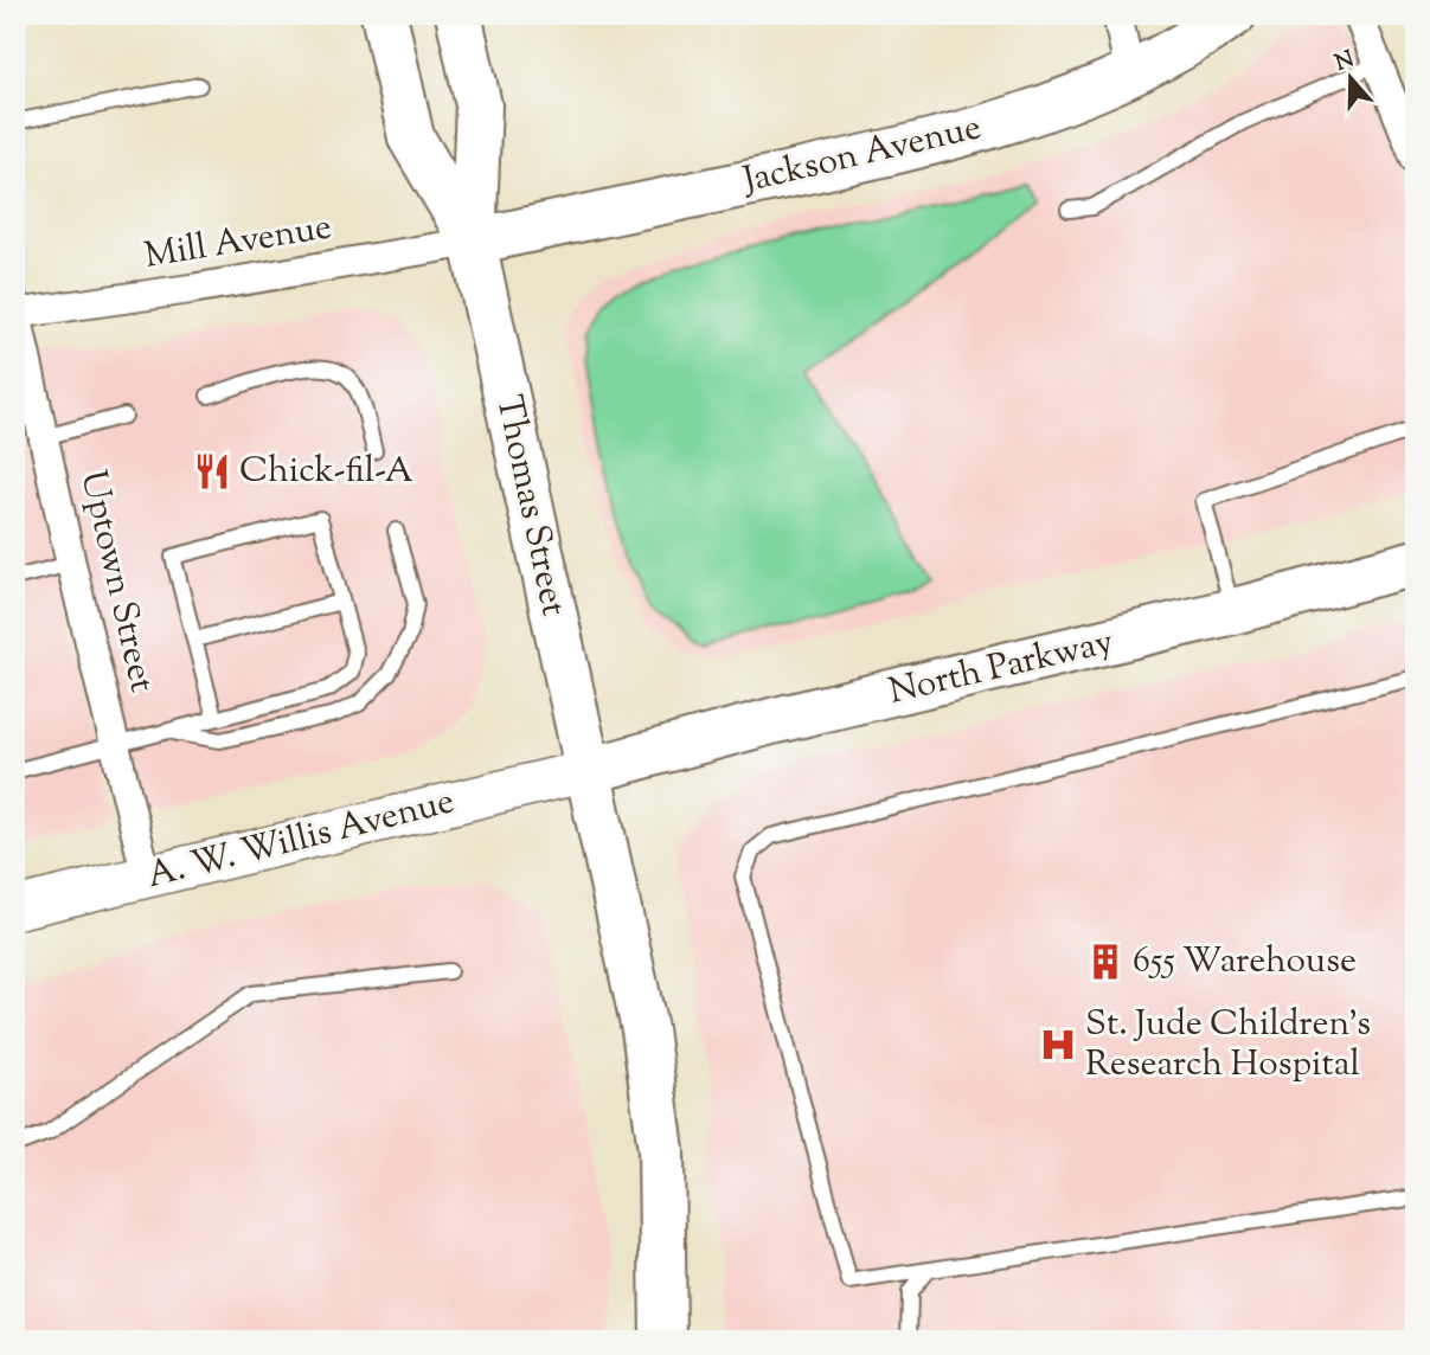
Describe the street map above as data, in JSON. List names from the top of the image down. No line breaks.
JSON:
{"streets":{"main road":["Jackson Avenue","Thomas Street","North Parkway","A. W. Willis Avenue"],"street":["Mill Avenue","Uptown Street"]},"crossings":[["Jackson Avenue","Mill Avenue"],["Jackson Avenue","Thomas Street"],["Mill Avenue","Thomas Street"],["Mill Avenue","Uptown Street"],["Thomas Street","North Parkway"],["Thomas Street","A. W. Willis Avenue"],["Uptown Street","A. W. Willis Avenue"],["North Parkway","A. W. Willis Avenue"]],"places":{"restaurant":["Chick-fil-A"],"building":["655 Warehouse"],"hospital":["St. Jude Children's Research Hospital"]},"north":"top"}
